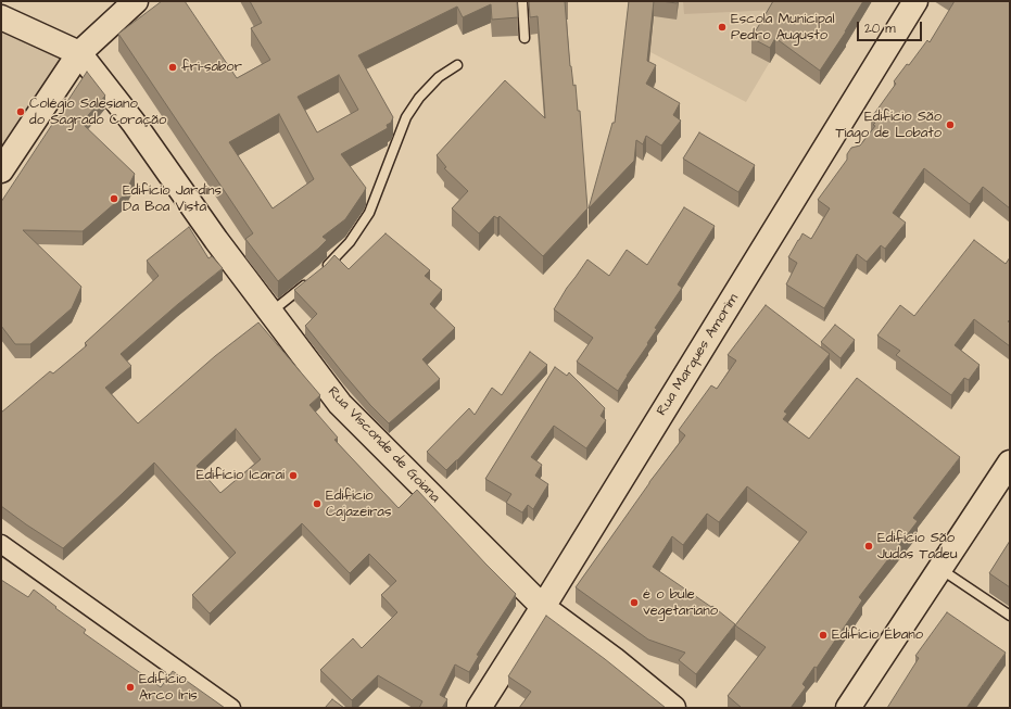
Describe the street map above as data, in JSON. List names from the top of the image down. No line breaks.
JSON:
{"streets":{"street":["Rua Marques Amorim","Rua Visconde de Goiana"]},"crossings":[["Rua Marques Amorim","Rua Visconde de Goiana"]],"places":["Escola Municipal Pedro Augusto","fri-sabor","Colégio Salesiano do Sagrado Coração","Edifício São Tiago de Lobato","Edifício Jardins Da Boa Vista","Edifício Icaraí","Edifício Cajazeiras","Edifício São Judas Tadeu","é o bule vegetariano","Edifício Ébano","Edifício Arco Íris"],"scale_bar":"20 m"}
